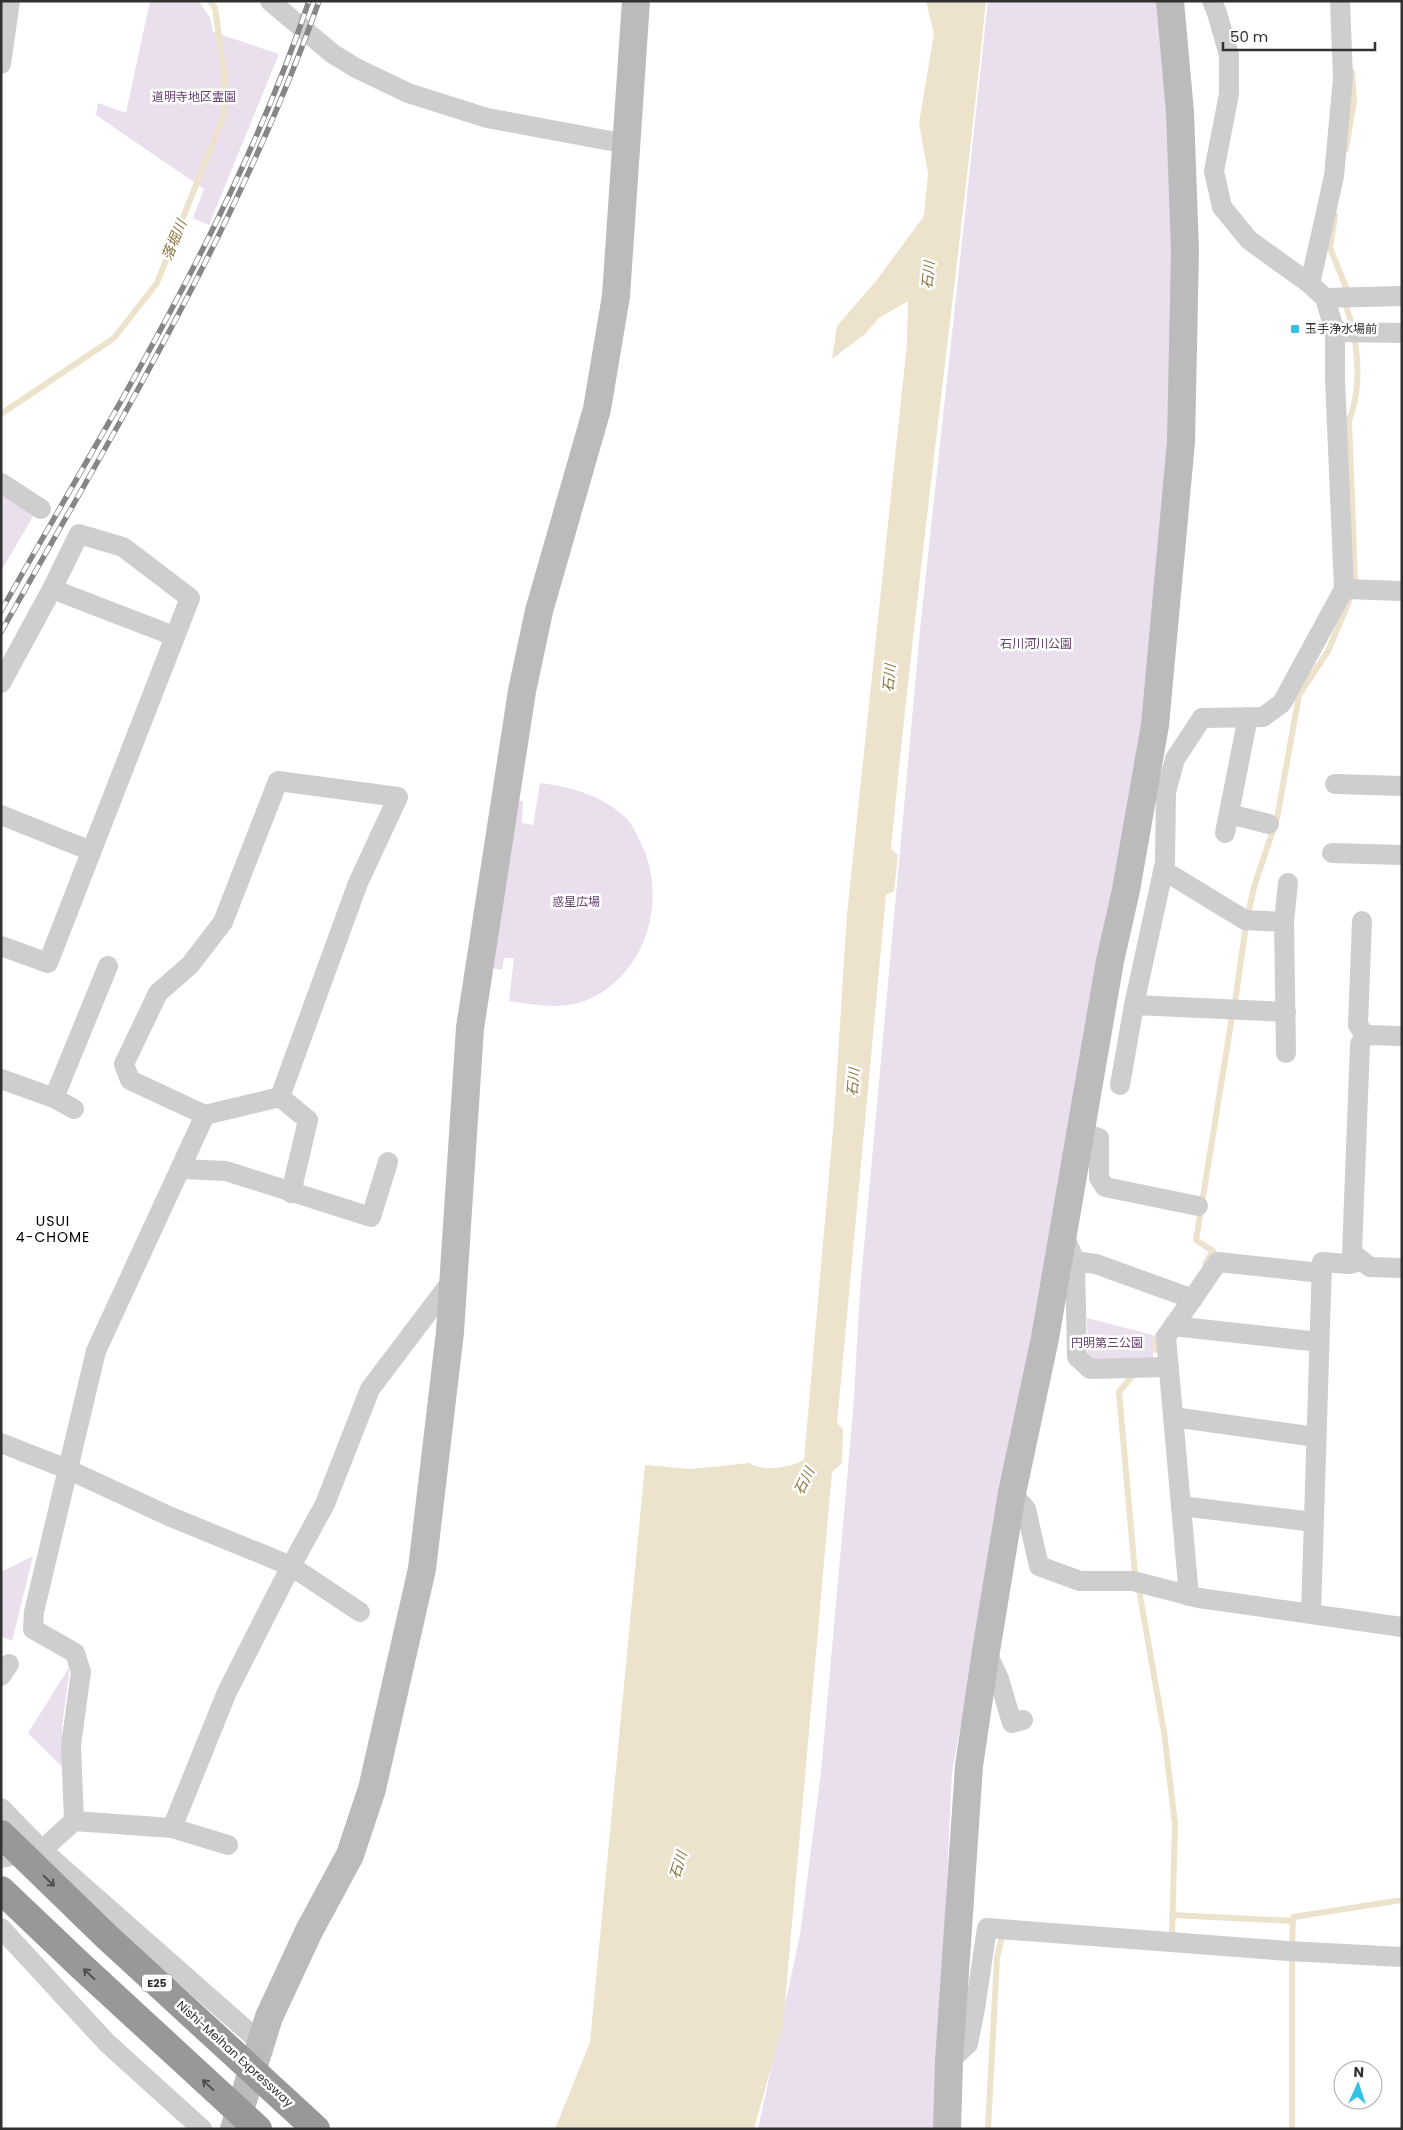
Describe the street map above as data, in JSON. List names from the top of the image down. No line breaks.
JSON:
{"streets":{"highway":["E25","Nishi-Meihan Expressway"]},"districts":["USUI 4-CHOME"],"water":["落堀川","石川"],"parks":["道明寺地区霊園","石川河川公園","惑星広場","円明第三公園"],"places":{"transit":["玉手浄水場前"]},"scale_bar":"50 m","north":"top"}
